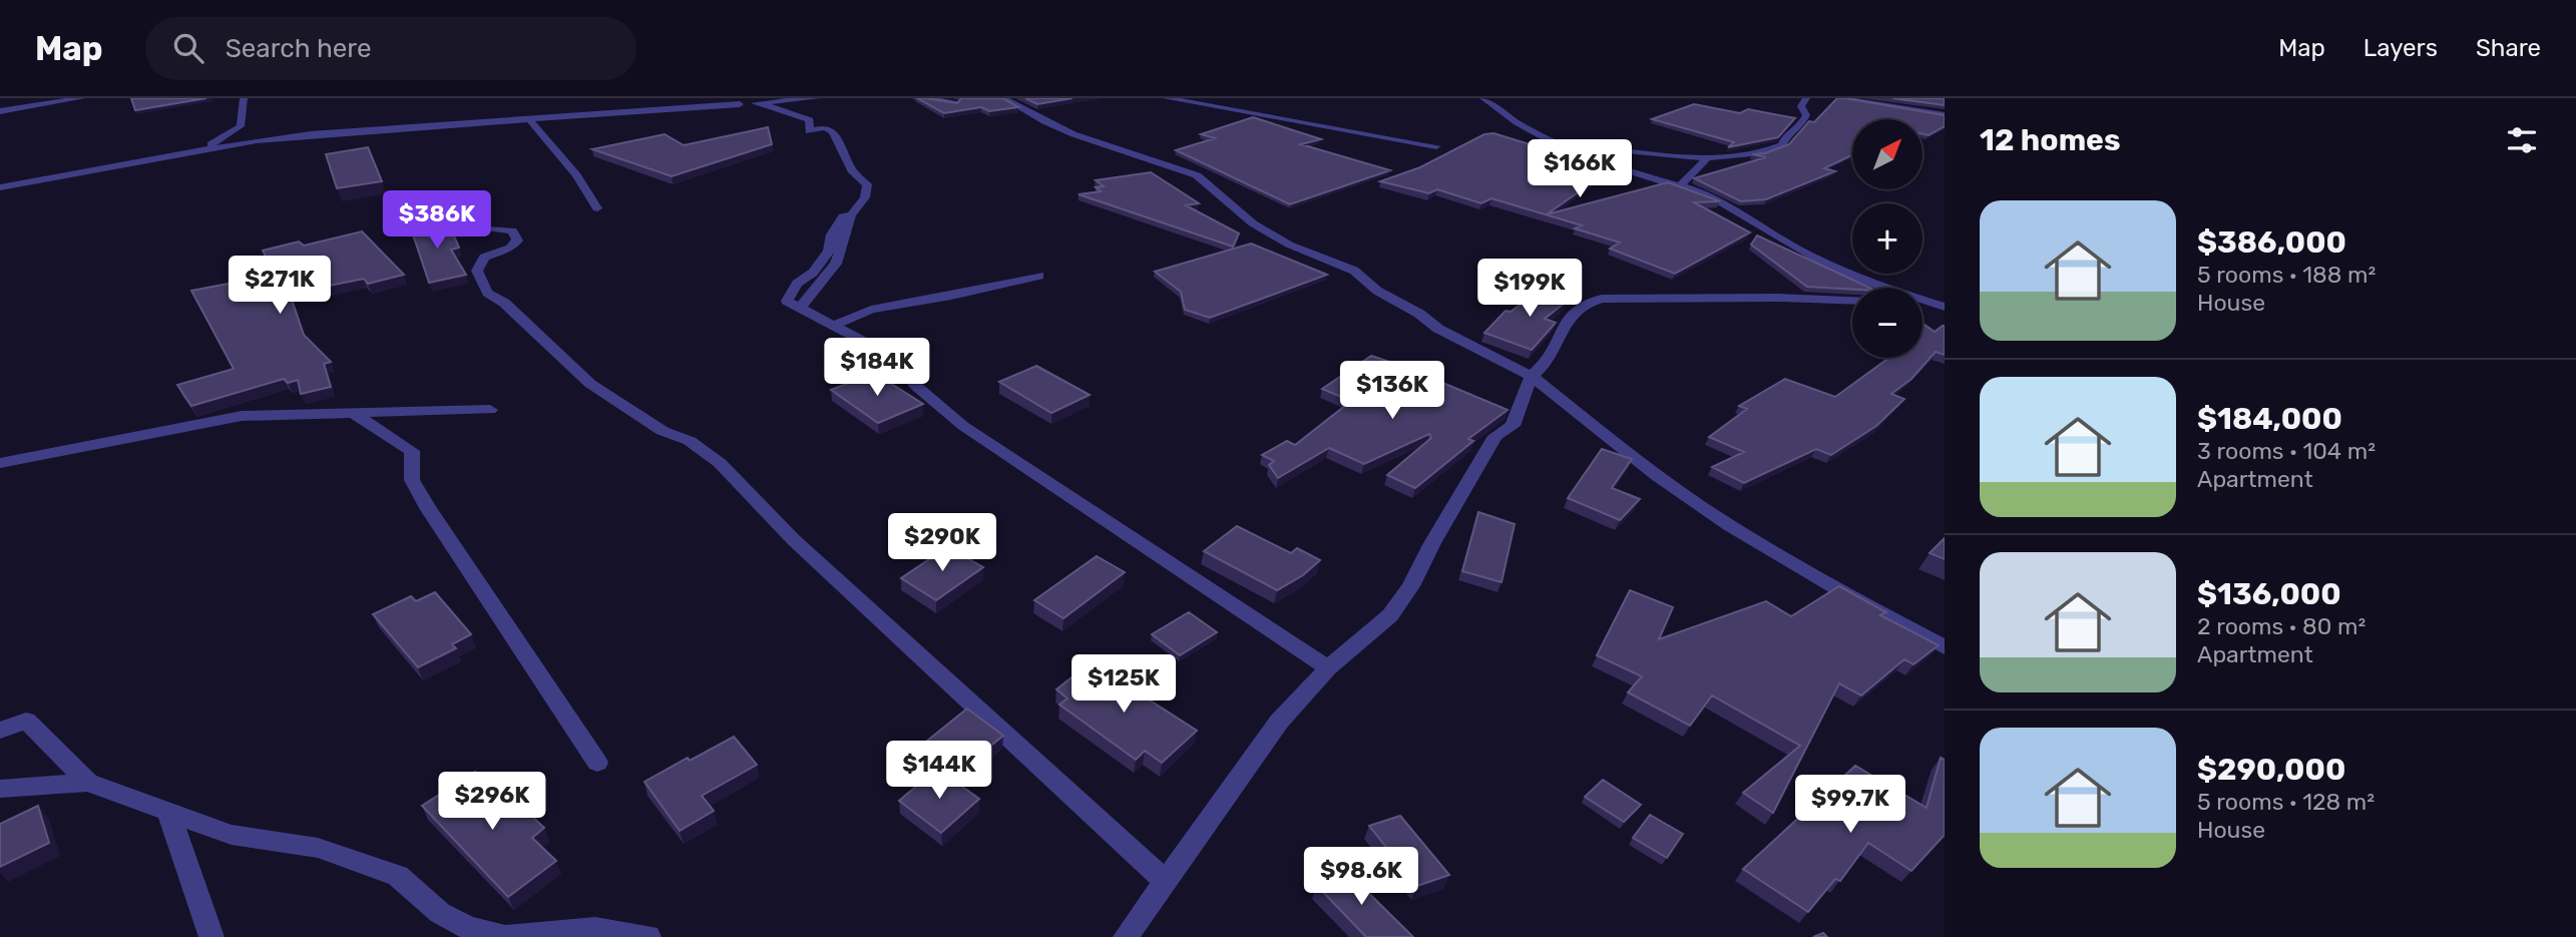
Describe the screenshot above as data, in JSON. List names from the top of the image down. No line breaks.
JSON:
{"north":"top right","page":{"header":"Map","search":"Search here","nav":["Map","Layers","Share"],"heading":"12 homes","map_buttons":["+","−"],"price":["$166K","$386K","$271K","$199K","$184K","$136K","$290K","$125K","$144K","$296K","$99.7K","$98.6K"],"list":[{"name":"$386,000","note":"5 rooms · 188 m² · House"},{"name":"$184,000","note":"3 rooms · 104 m² · Apartment"},{"name":"$136,000","note":"2 rooms · 80 m² · Apartment"},{"name":"$290,000","note":"5 rooms · 128 m² · House"}]}}
